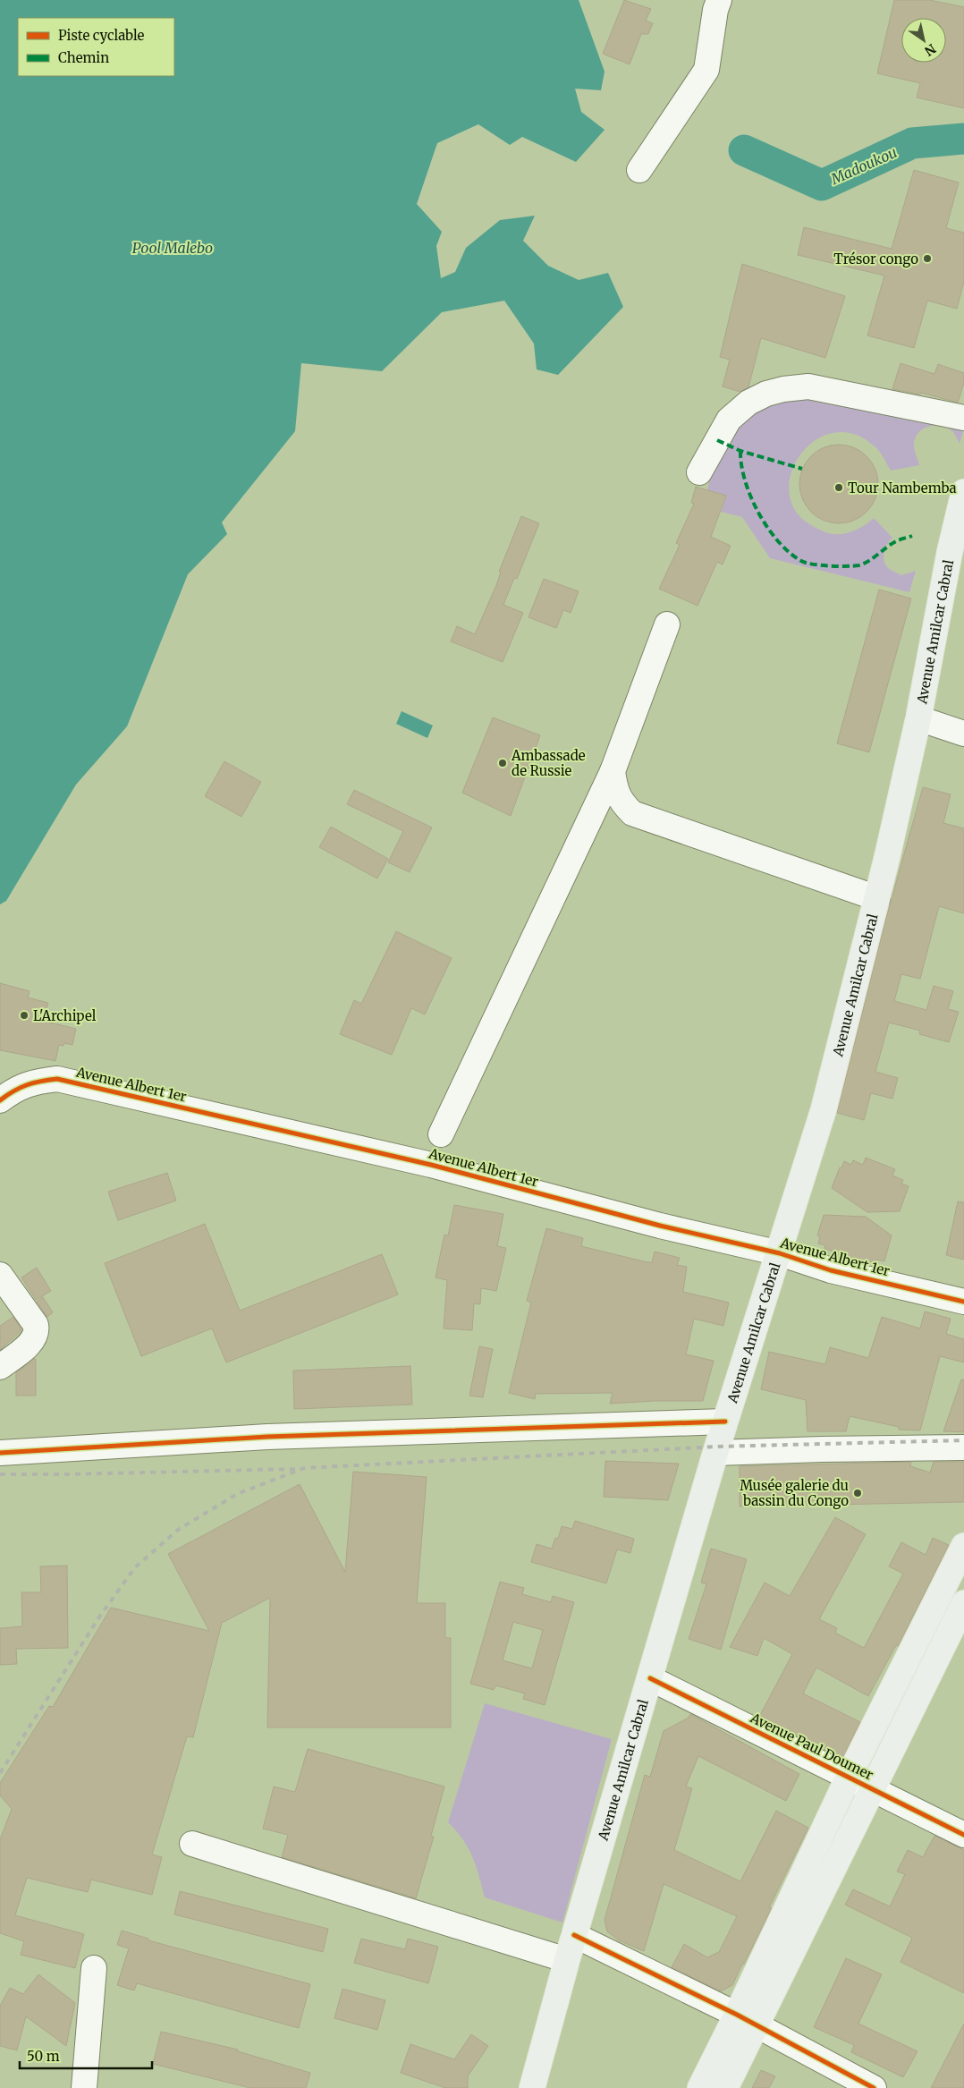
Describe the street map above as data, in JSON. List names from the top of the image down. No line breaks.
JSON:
{"streets":{"main road":["Avenue Amilcar Cabral","Avenue Paul Doumer"],"street":["Avenue Albert 1er"]},"crossings":[["Avenue Amilcar Cabral","Avenue Albert 1er"],["Avenue Amilcar Cabral","Avenue Paul Doumer"]],"water":["Madoukou","Pool Malebo"],"places":["Trésor congo","Tour Nambemba","Ambassade de Russie","L'Archipel","Musée galerie du bassin du Congo"],"legend":["Piste cyclable","Chemin"],"scale_bar":"50 m","north":"bottom right"}
